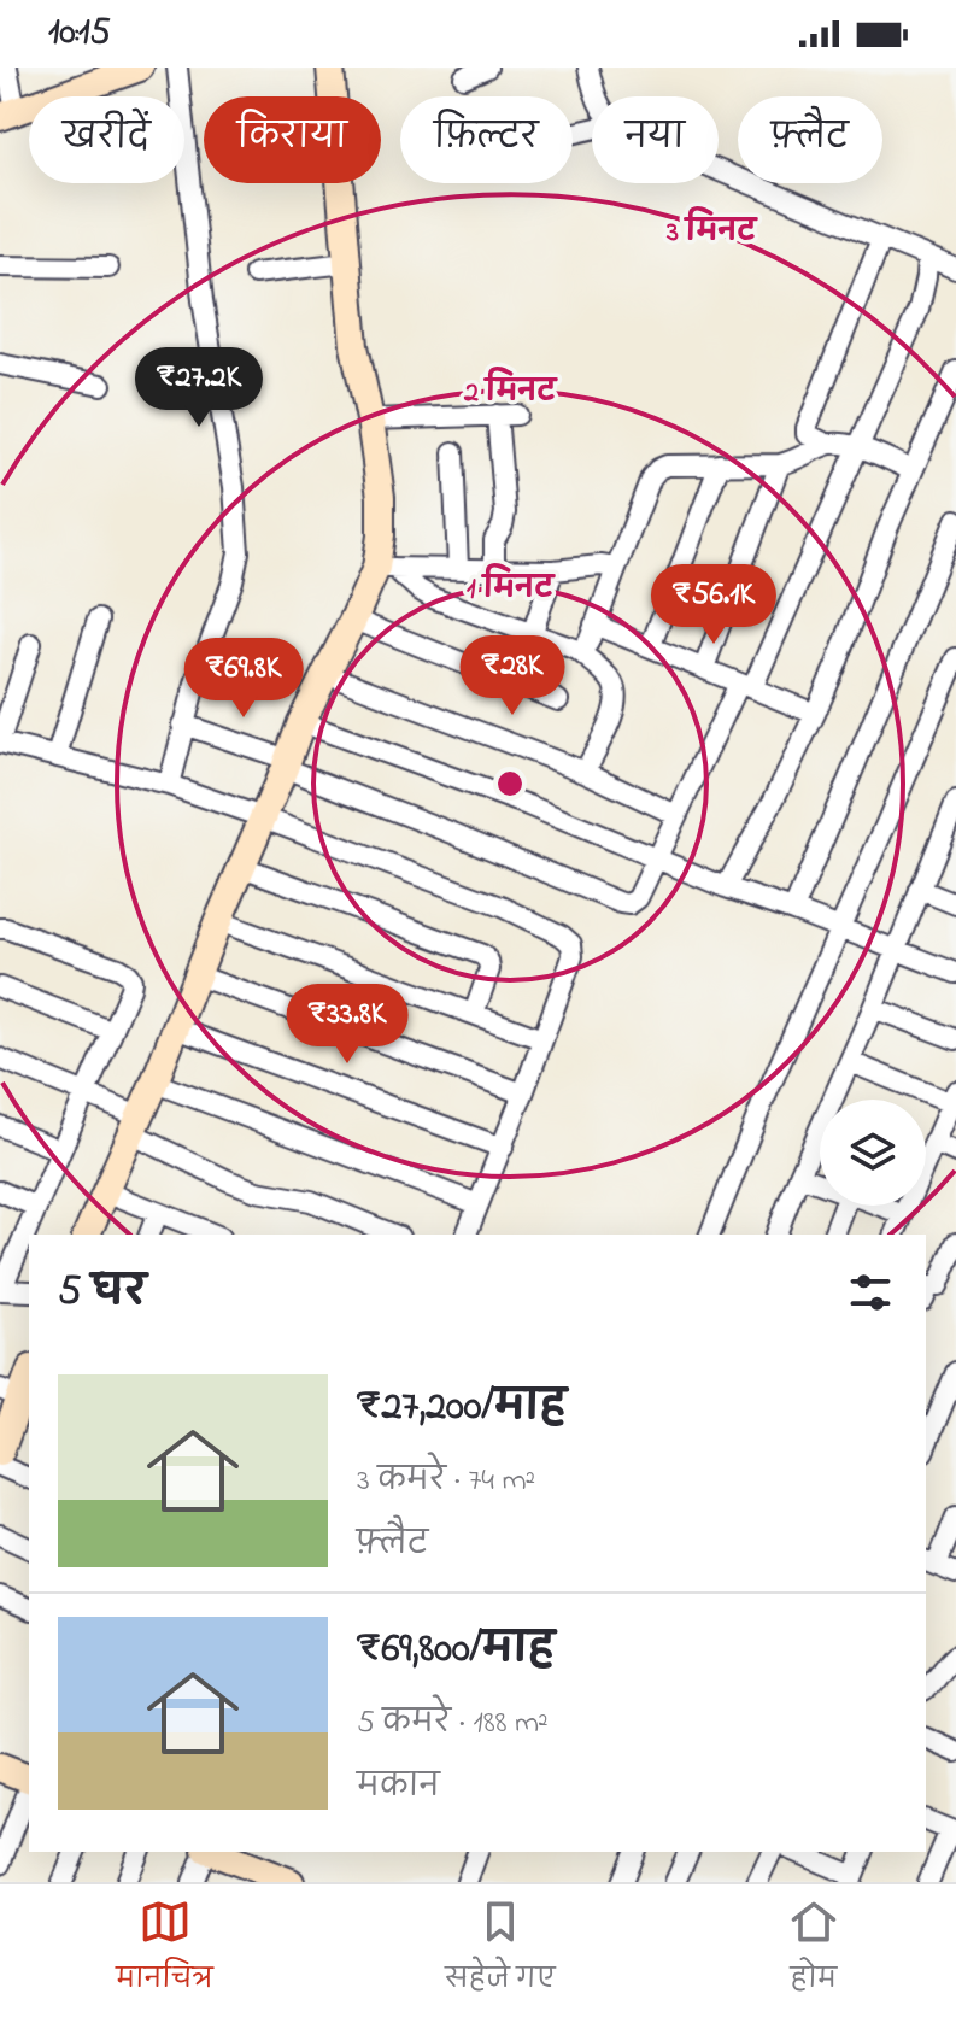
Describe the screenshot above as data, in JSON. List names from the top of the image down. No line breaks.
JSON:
{"page":{"status":"10:15","chip":["खरीदें","किराया","फ़िल्टर","नया","फ़्लैट"],"price":["₹27.2K","₹56.1K","₹28K","₹69.8K","₹33.8K"],"heading":"5 घर","list":[{"name":"₹27,200/माह","note":"3 कमरे · 74 m² · फ़्लैट"},{"name":"₹69,800/माह","note":"5 कमरे · 188 m² · मकान"}],"tabs":["मानचित्र","सहेजे गए","होम"]},"rings":["3 मिनट","2 मिनट","1 मिनट"]}
